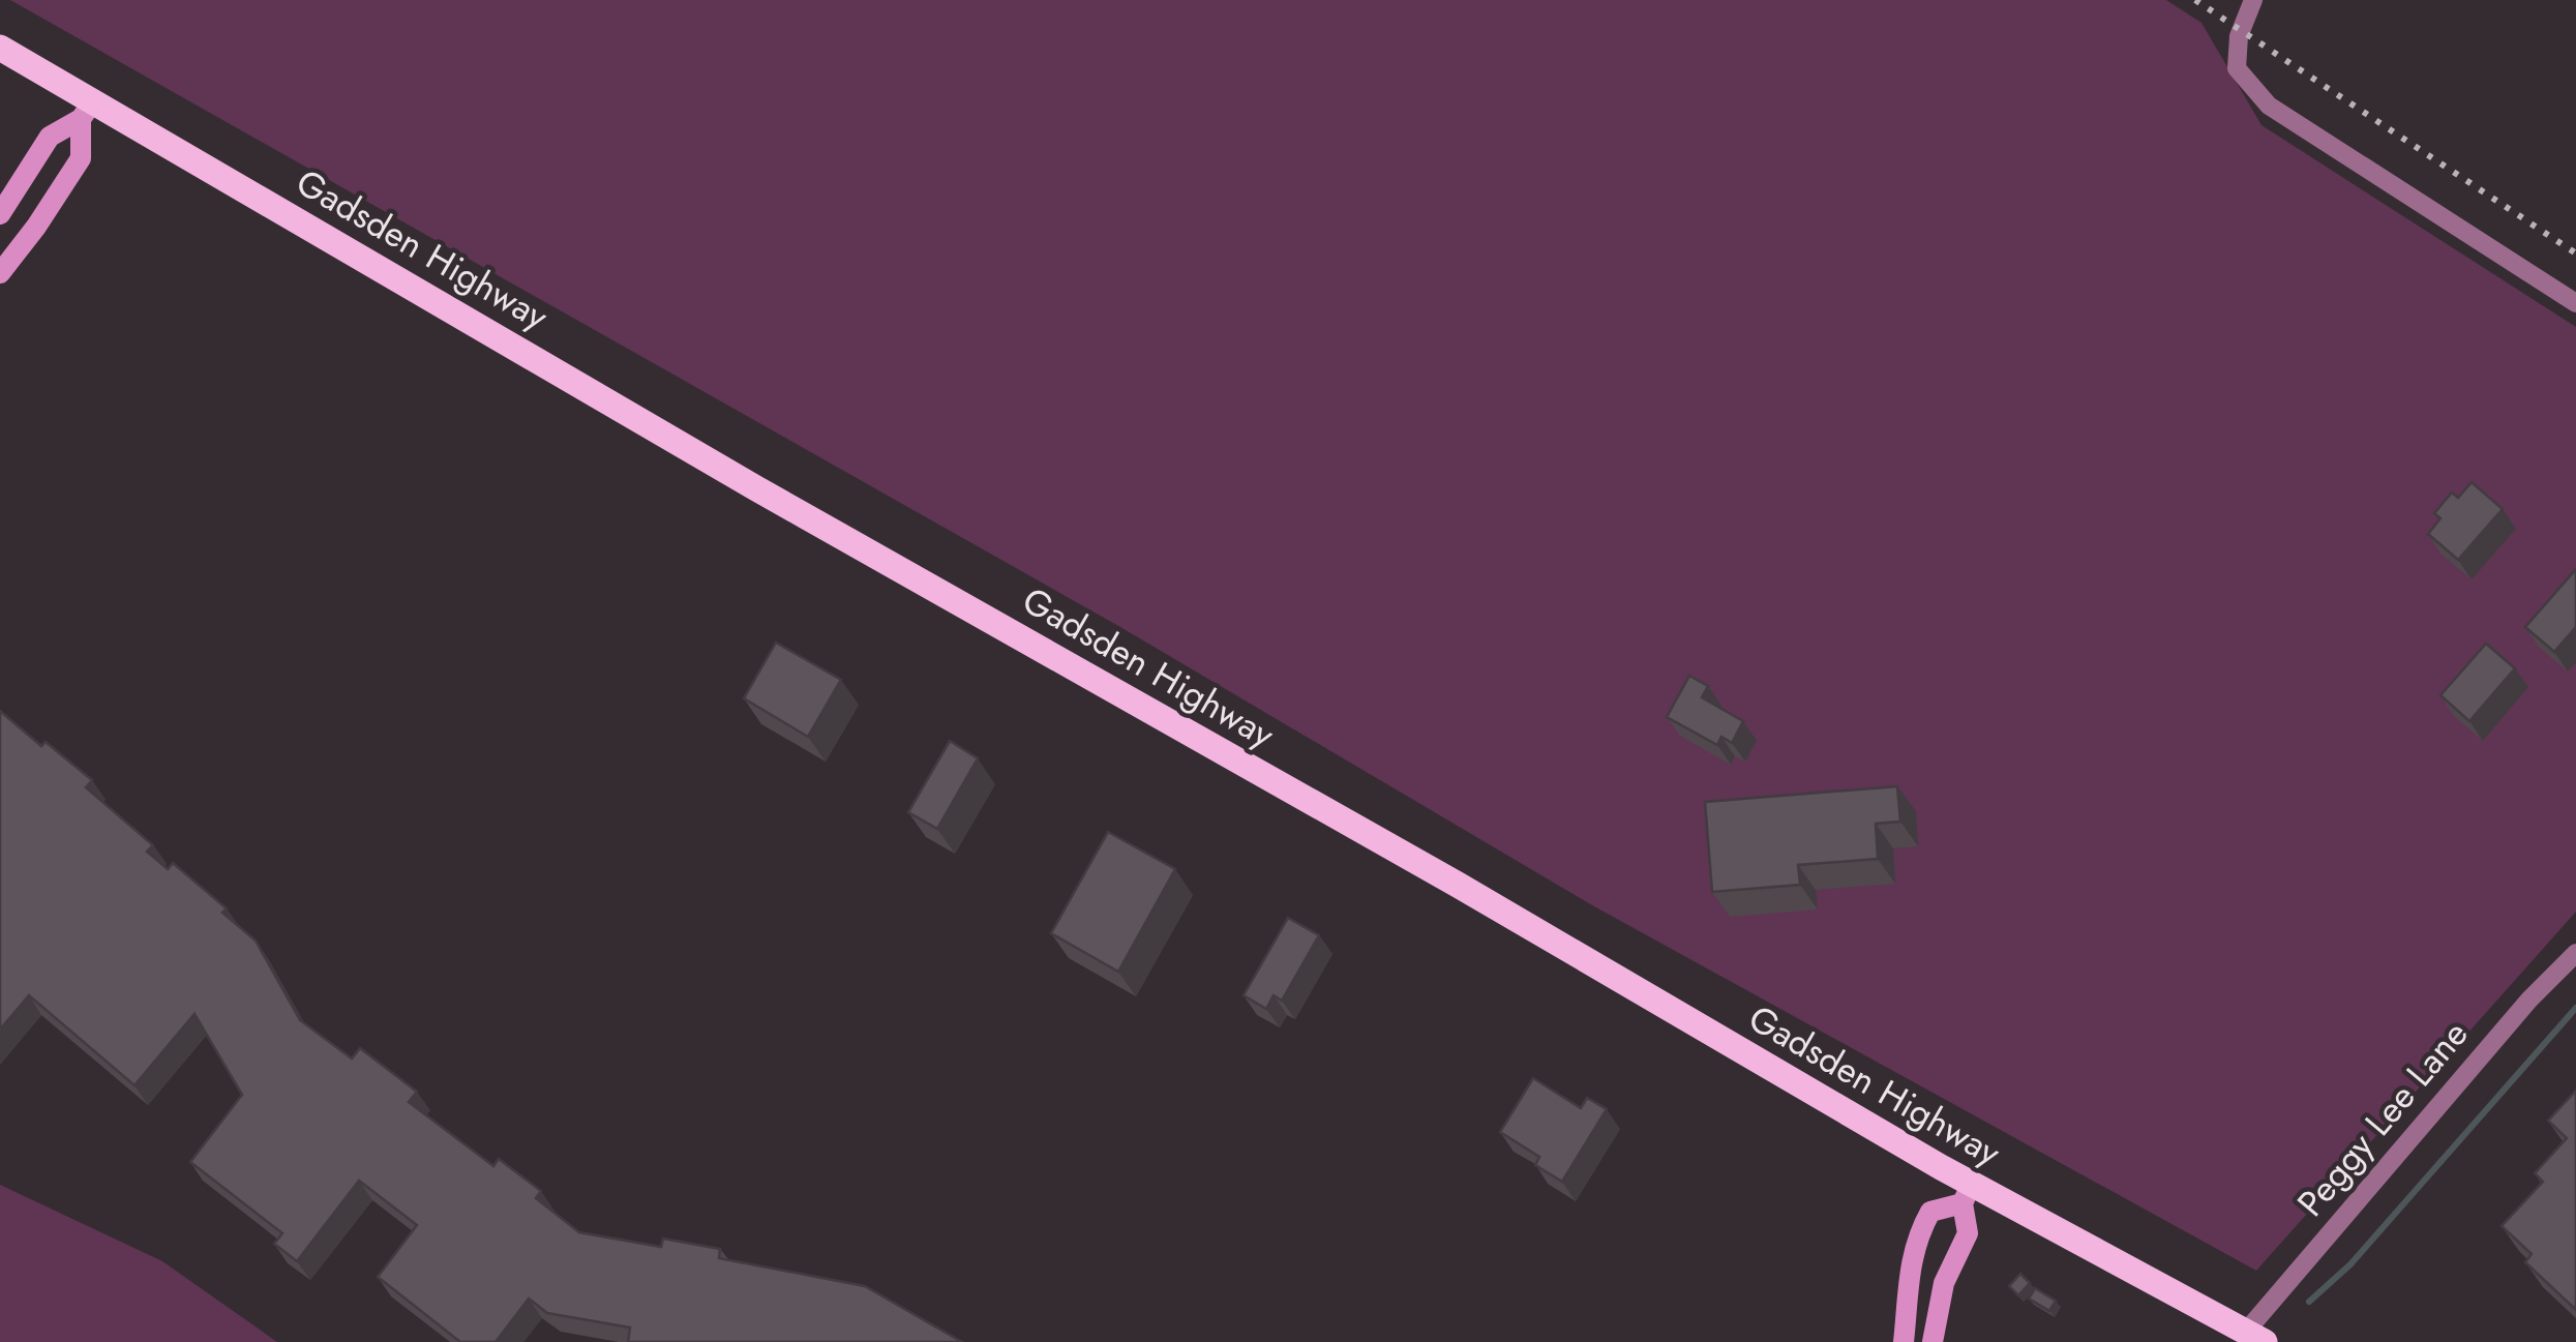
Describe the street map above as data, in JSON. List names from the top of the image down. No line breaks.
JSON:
{"streets":{"main road":["Gadsden Highway"],"street":["Peggy Lee Lane"]},"crossings":[["Gadsden Highway","Peggy Lee Lane"]]}
